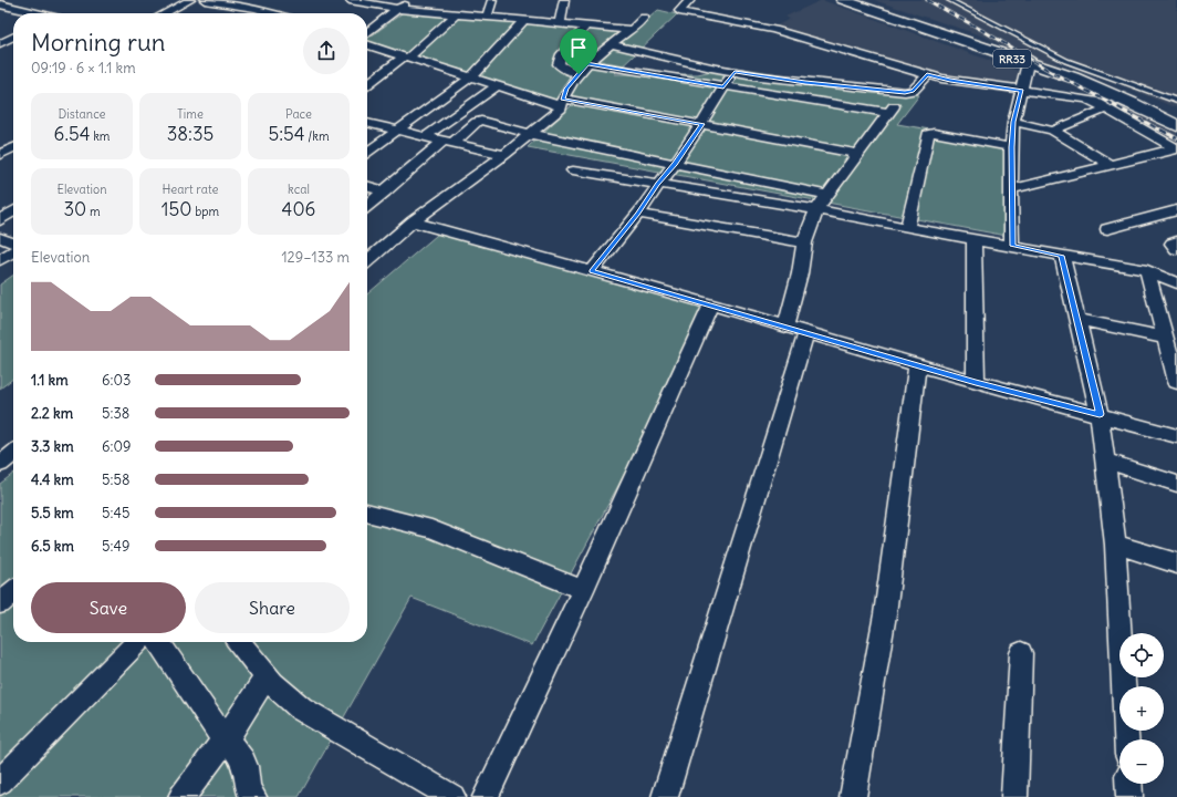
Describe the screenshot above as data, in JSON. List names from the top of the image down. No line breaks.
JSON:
{"streets":{"highway":["RR33"]},"page":{"heading":["Morning run","09:19 · 6 × 1.1 km"],"stats":[["Distance","6.54 km"],["Time","38:35"],["Pace","5:54 /km"],["Elevation","30 m"],["Heart rate","150 bpm"],["kcal","406"]],"chart":["Elevation","129–133 m"],"list":[{"name":"1.1 km","note":"6:03"},{"name":"2.2 km","note":"5:38"},{"name":"3.3 km","note":"6:09"},{"name":"4.4 km","note":"5:58"},{"name":"5.5 km","note":"5:45"},{"name":"6.5 km","note":"5:49"}],"buttons":["Save","Share"],"map_buttons":["+","−"]}}
